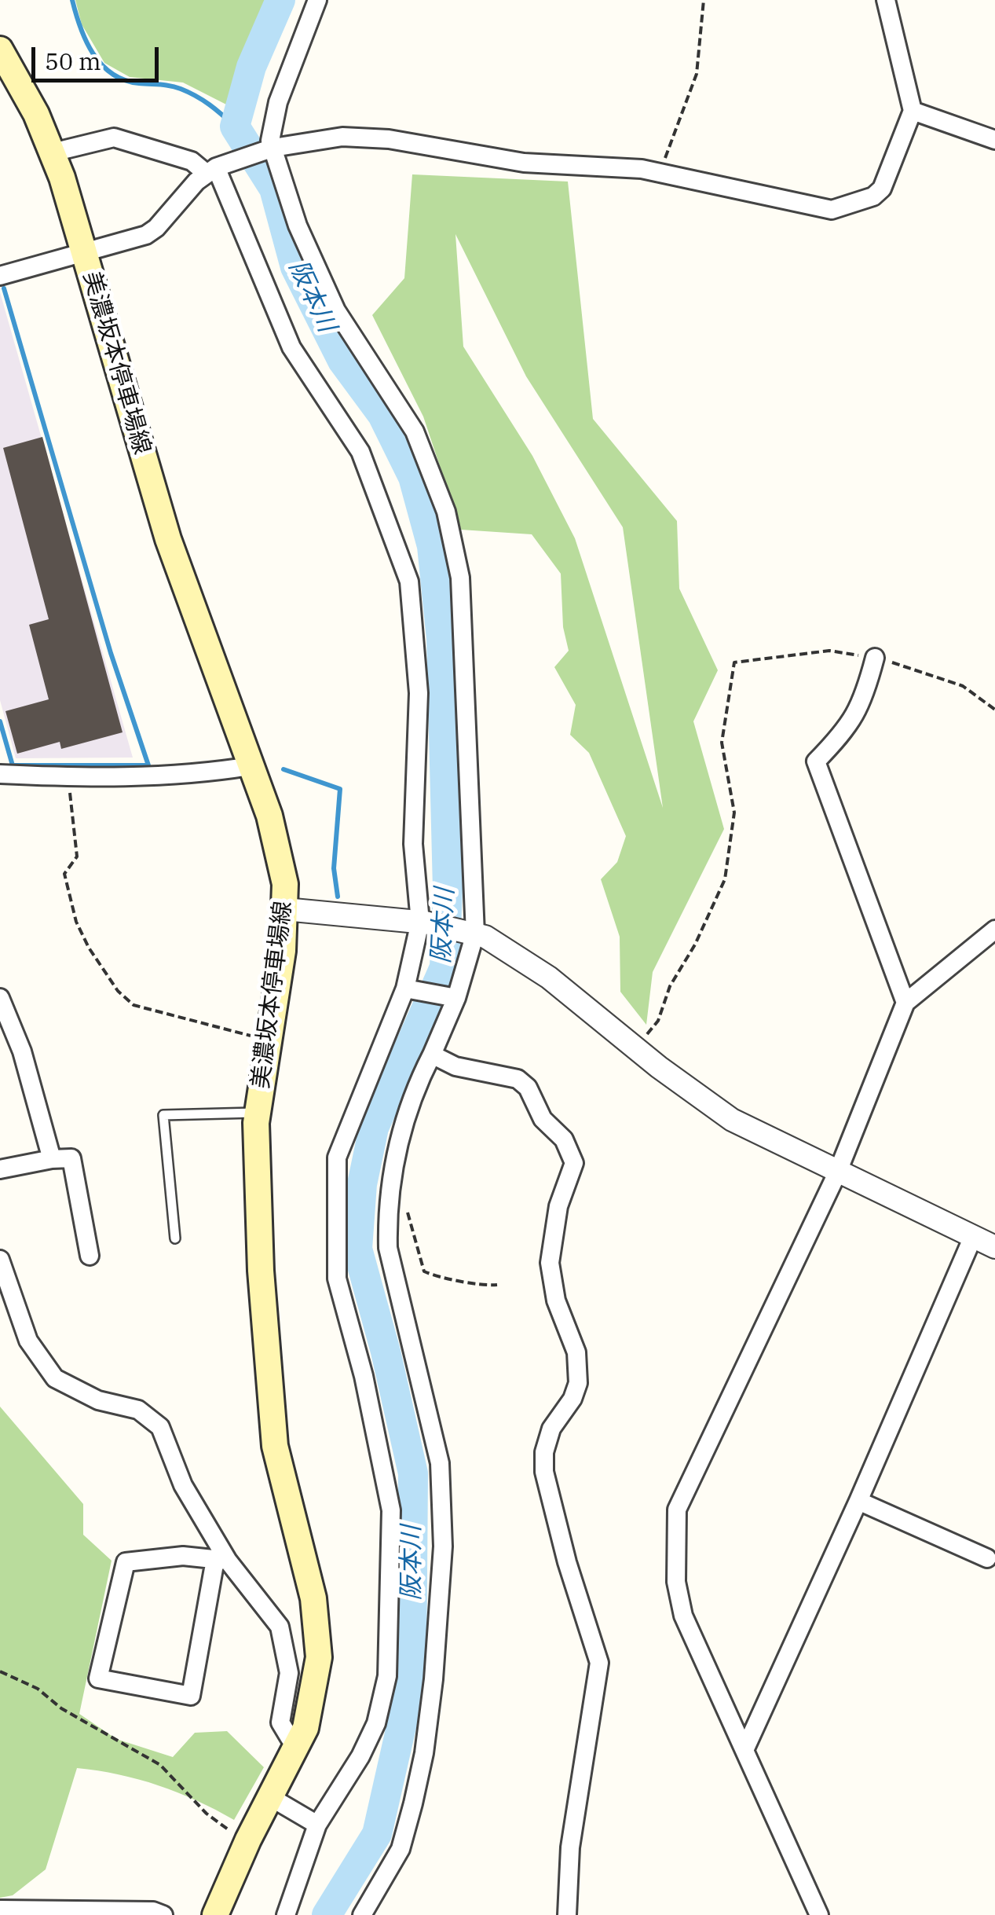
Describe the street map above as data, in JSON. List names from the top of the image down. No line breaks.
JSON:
{"streets":{"main road":["美濃坂本停車場線"]},"water":["阪本川"],"scale_bar":"50 m"}
